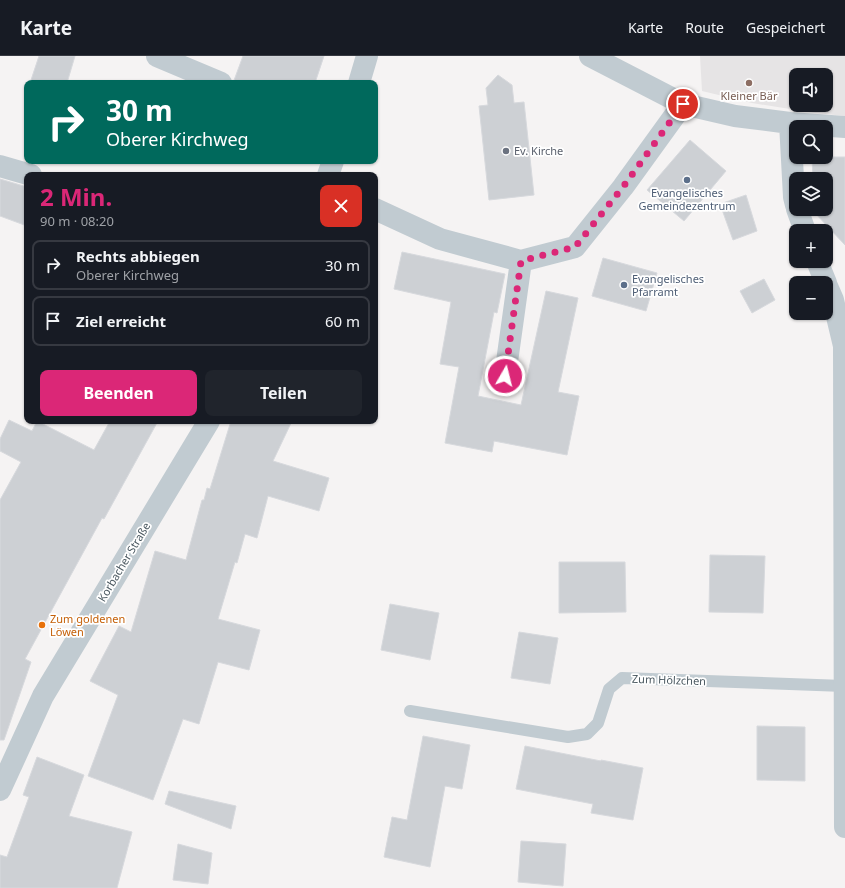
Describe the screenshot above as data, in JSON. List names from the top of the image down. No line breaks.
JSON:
{"streets":{"street":["Korbacher Straße"],"lane":["Zum Hölzchen"]},"places":["Kleiner Bär","Ev. Kirche","Evangelisches Gemeindezentrum","Evangelisches Pfarramt","Zum goldenen Löwen"],"page":{"header":"Karte","nav":["Karte","Route","Gespeichert"],"map_buttons":["+","−"],"turn":["30 m","Oberer Kirchweg"],"heading":["2 Min.","90 m · 08:20"],"list":[{"name":"Rechts abbiegen","note":"Oberer Kirchweg","value":"30 m"},{"name":"Ziel erreicht","value":"60 m"}],"buttons":["Beenden","Teilen"]}}
